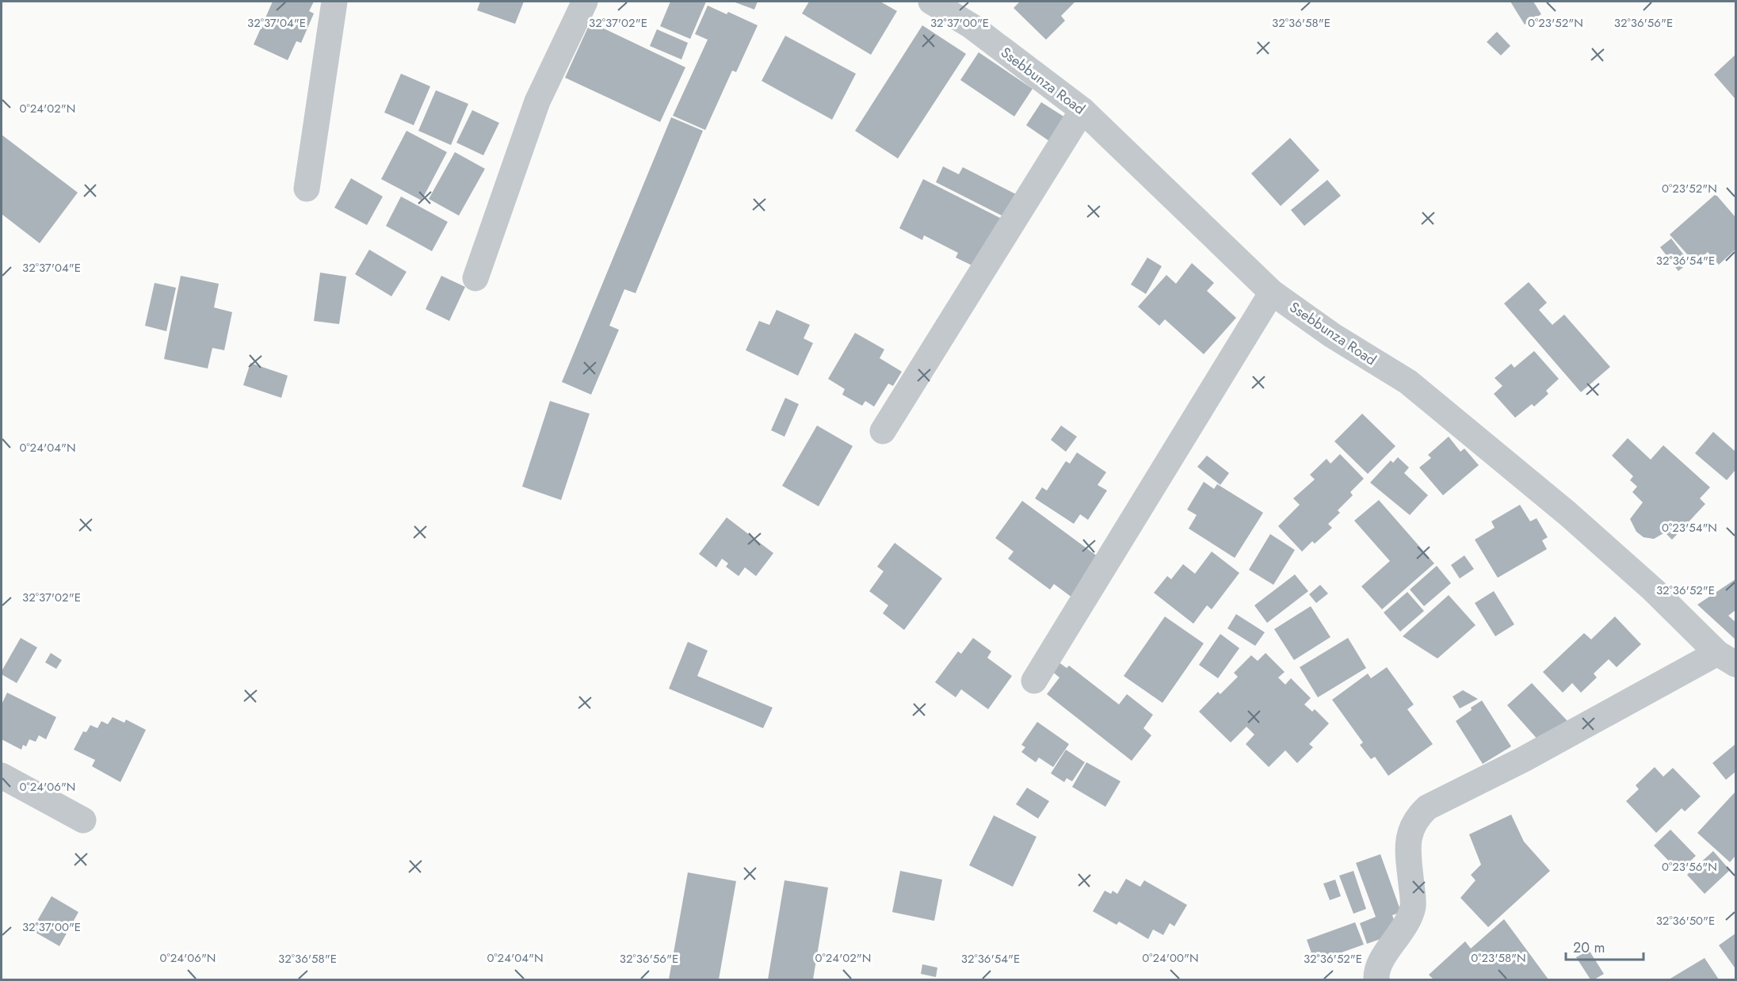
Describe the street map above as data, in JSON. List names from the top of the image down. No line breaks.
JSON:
{"streets":{"street":["Ssebbunza Road"]},"scale_bar":"20 m","coordinates":["32°37'04\"E","32°37'02\"E","32°37'00\"E","32°36'58\"E","32°36'56\"E","0°23'52\"N","0°24'02\"N","32°36'54\"E","0°24'04\"N","0°23'54\"N","32°36'52\"E","0°24'06\"N","0°23'56\"N","32°36'50\"E","0°24'00\"N","0°23'58\"N"]}
